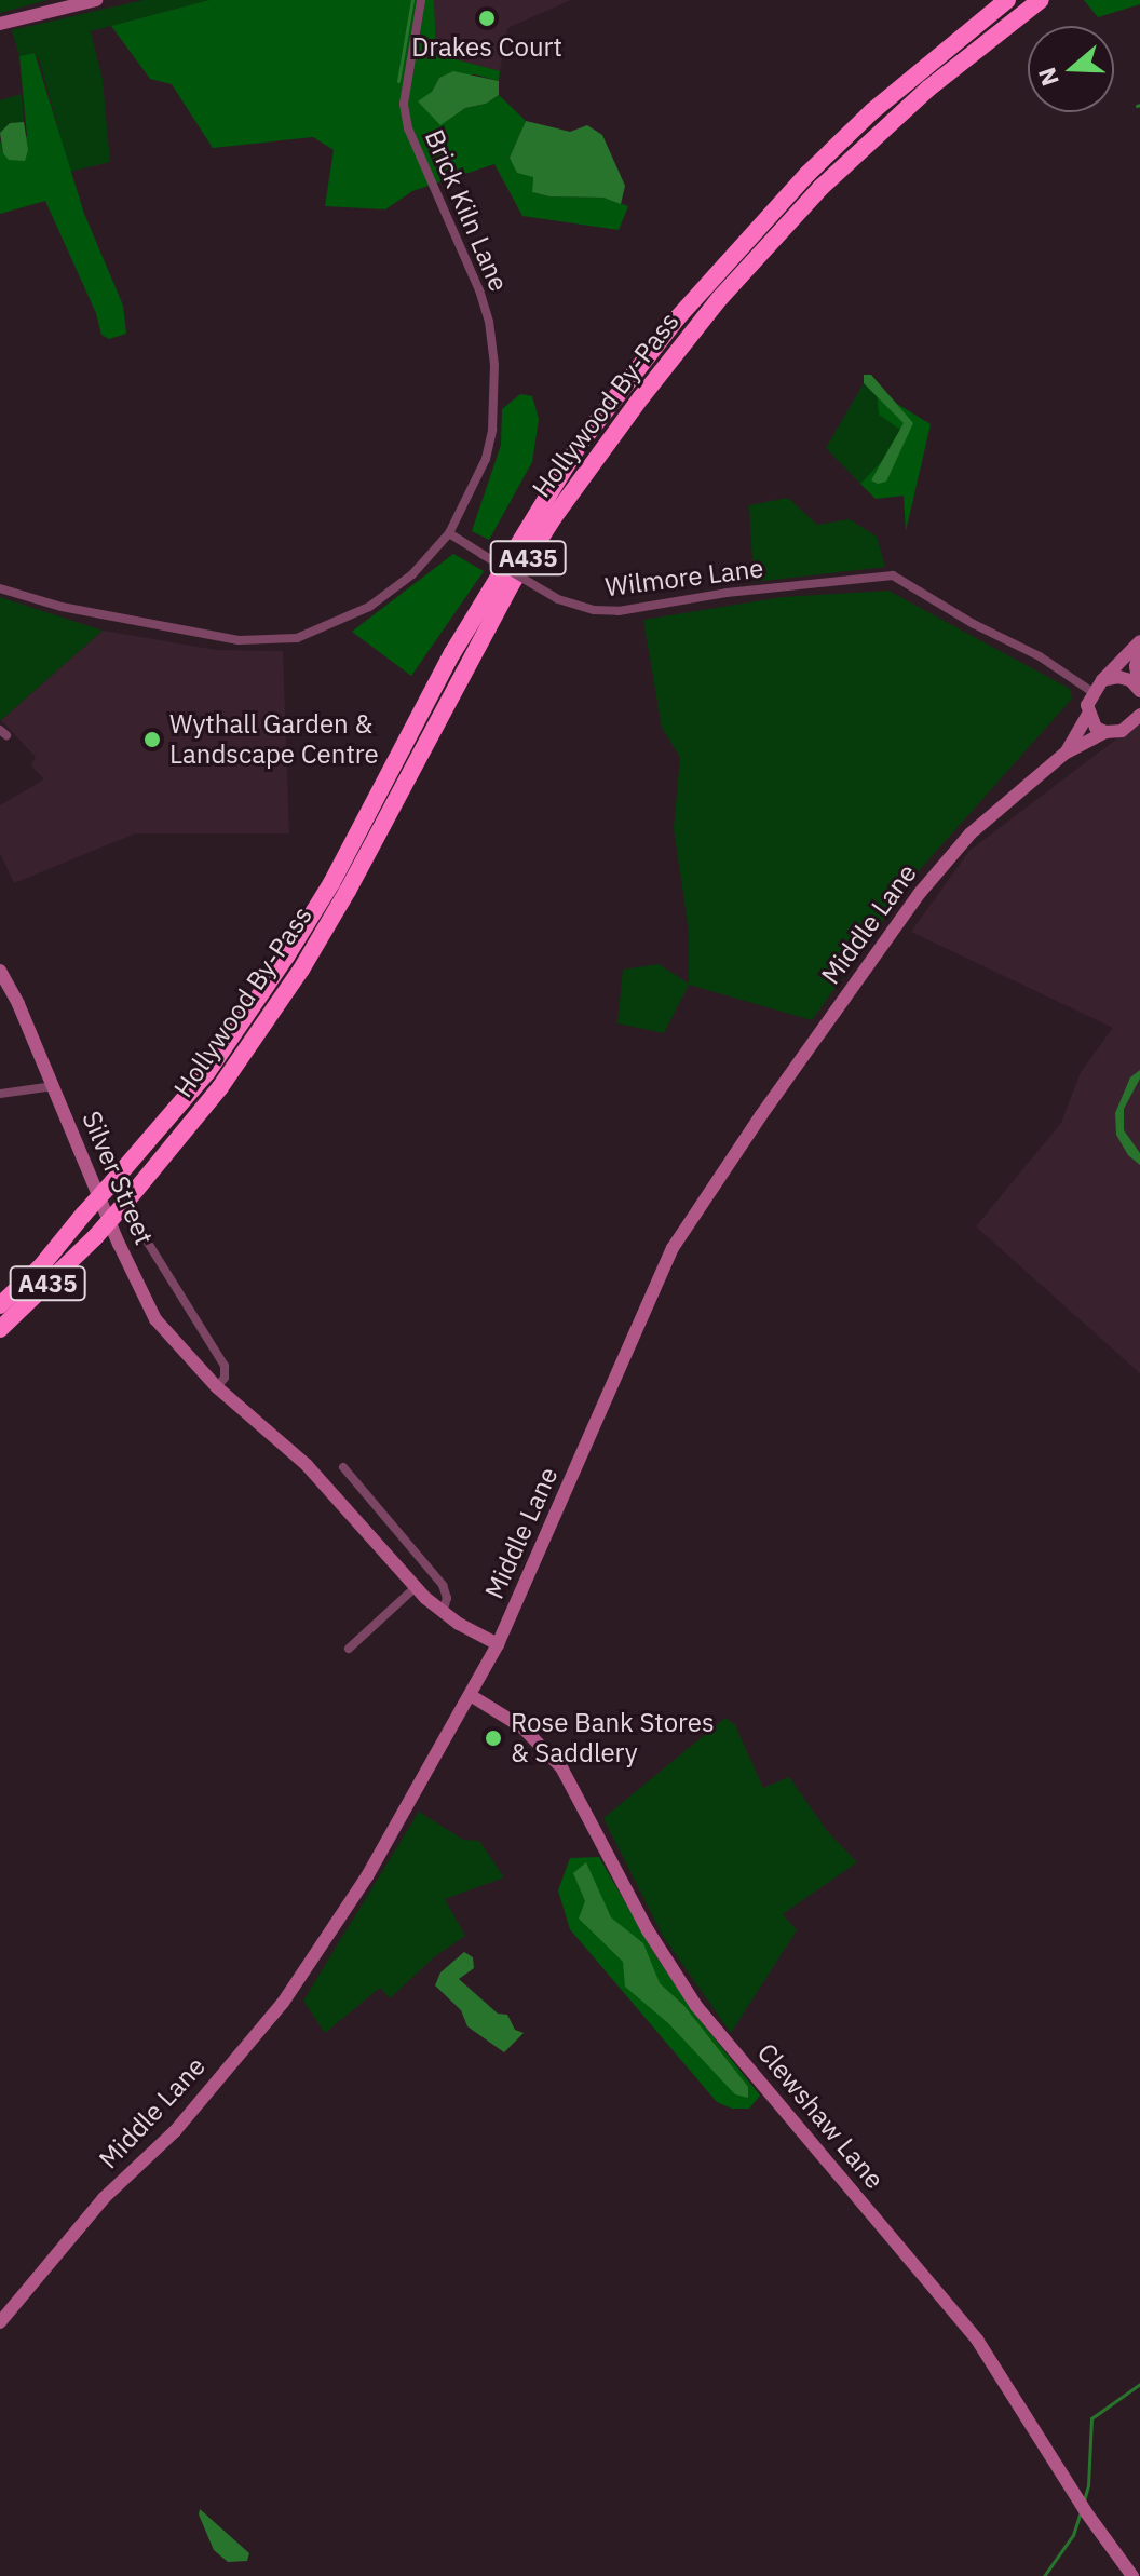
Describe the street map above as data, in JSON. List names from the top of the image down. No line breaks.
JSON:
{"streets":{"highway":["Hollywood By-Pass","A435"],"street":["Brick Kiln Lane","Wilmore Lane","Middle Lane","Silver Street","Clewshaw Lane"]},"crossings":[["Brick Kiln Lane","Wilmore Lane"],["Wilmore Lane","Middle Lane"],["Middle Lane","Silver Street"],["Middle Lane","Clewshaw Lane"]],"places":["Drakes Court","Wythall Garden & Landscape Centre","Rose Bank Stores & Saddlery"],"north":"left"}
